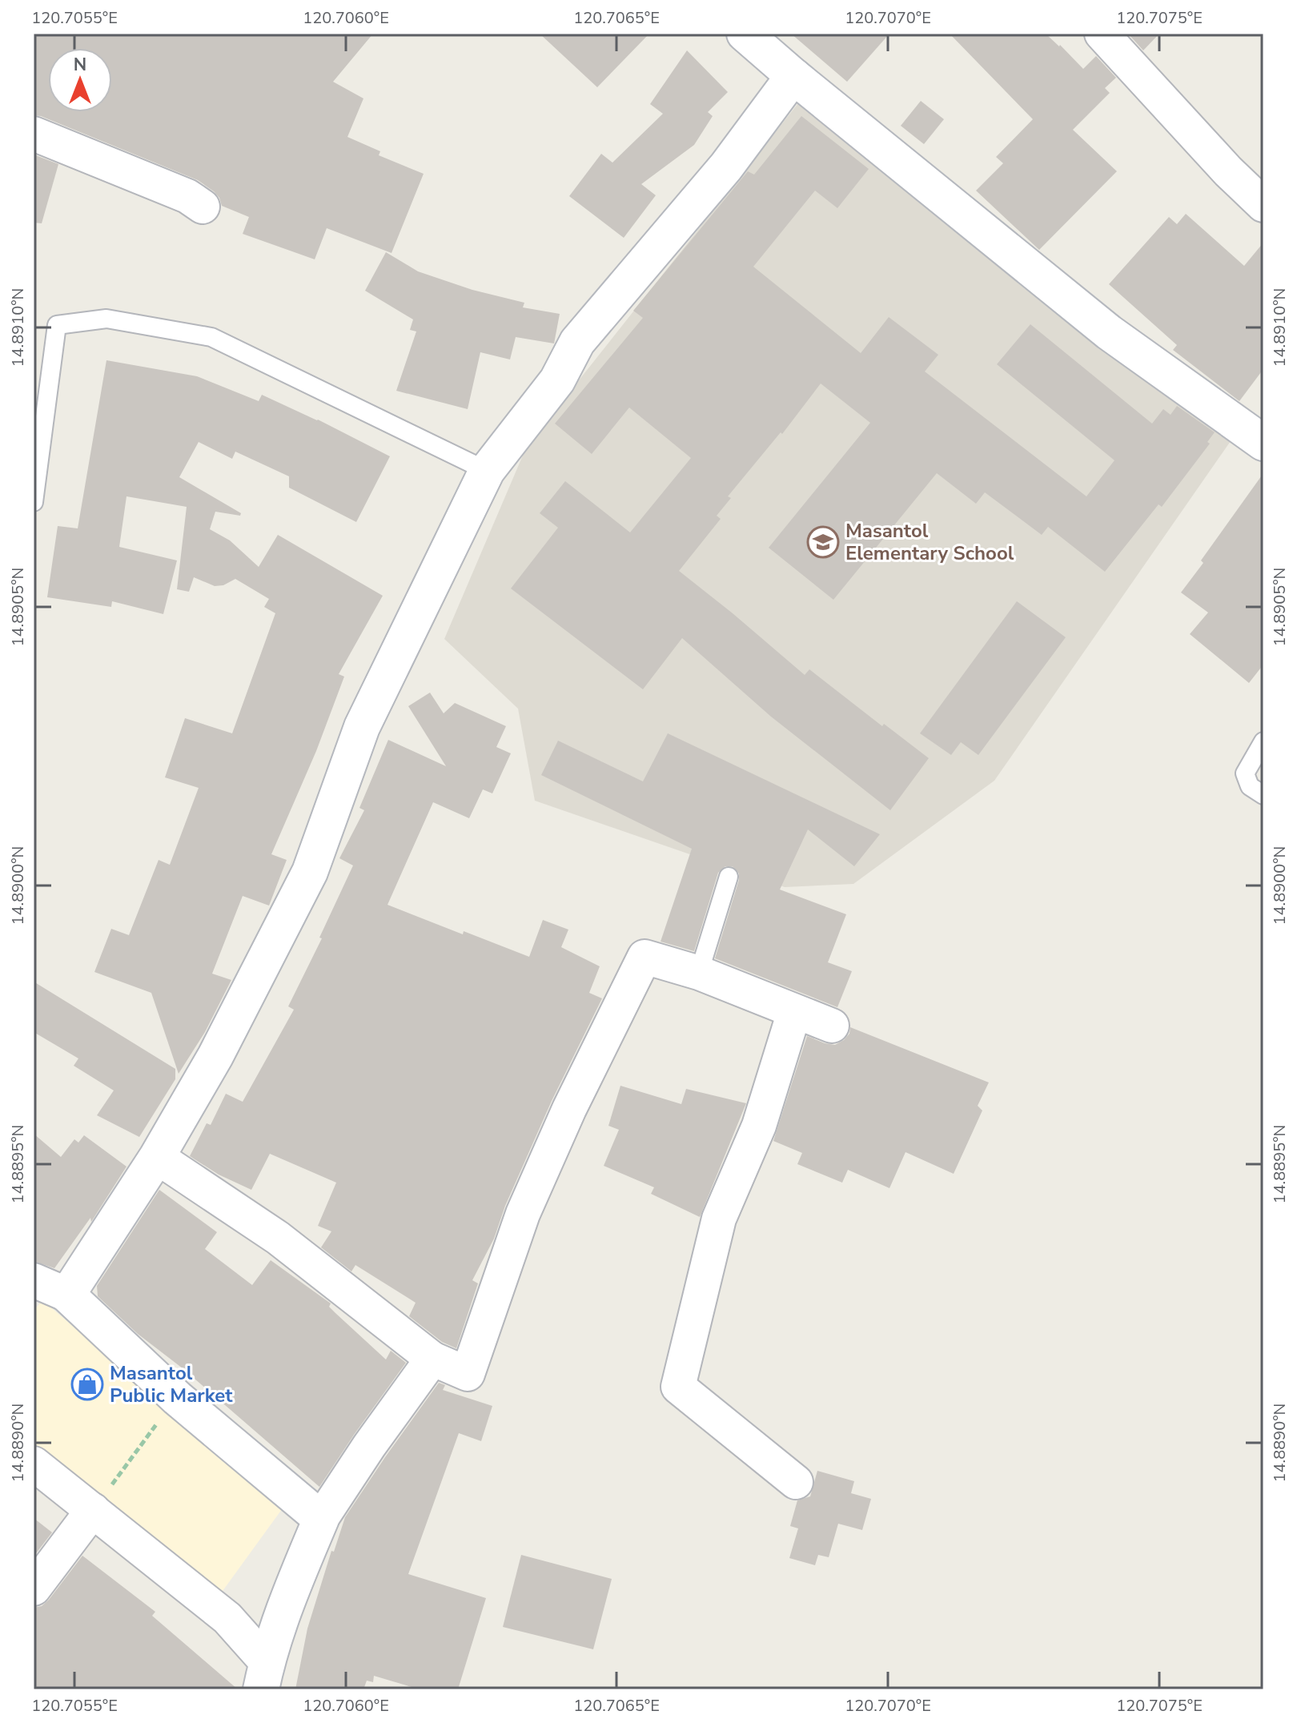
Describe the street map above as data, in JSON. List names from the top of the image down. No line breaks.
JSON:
{"places":{"school or university":["Masantol Elementary School"],"shop":["Masantol Public Market"]},"north":"top","coordinates":["120.7055°E","120.7060°E","120.7065°E","120.7070°E","120.7075°E","14.8910°N","14.8905°N","14.8900°N","14.8895°N","14.8890°N"]}
